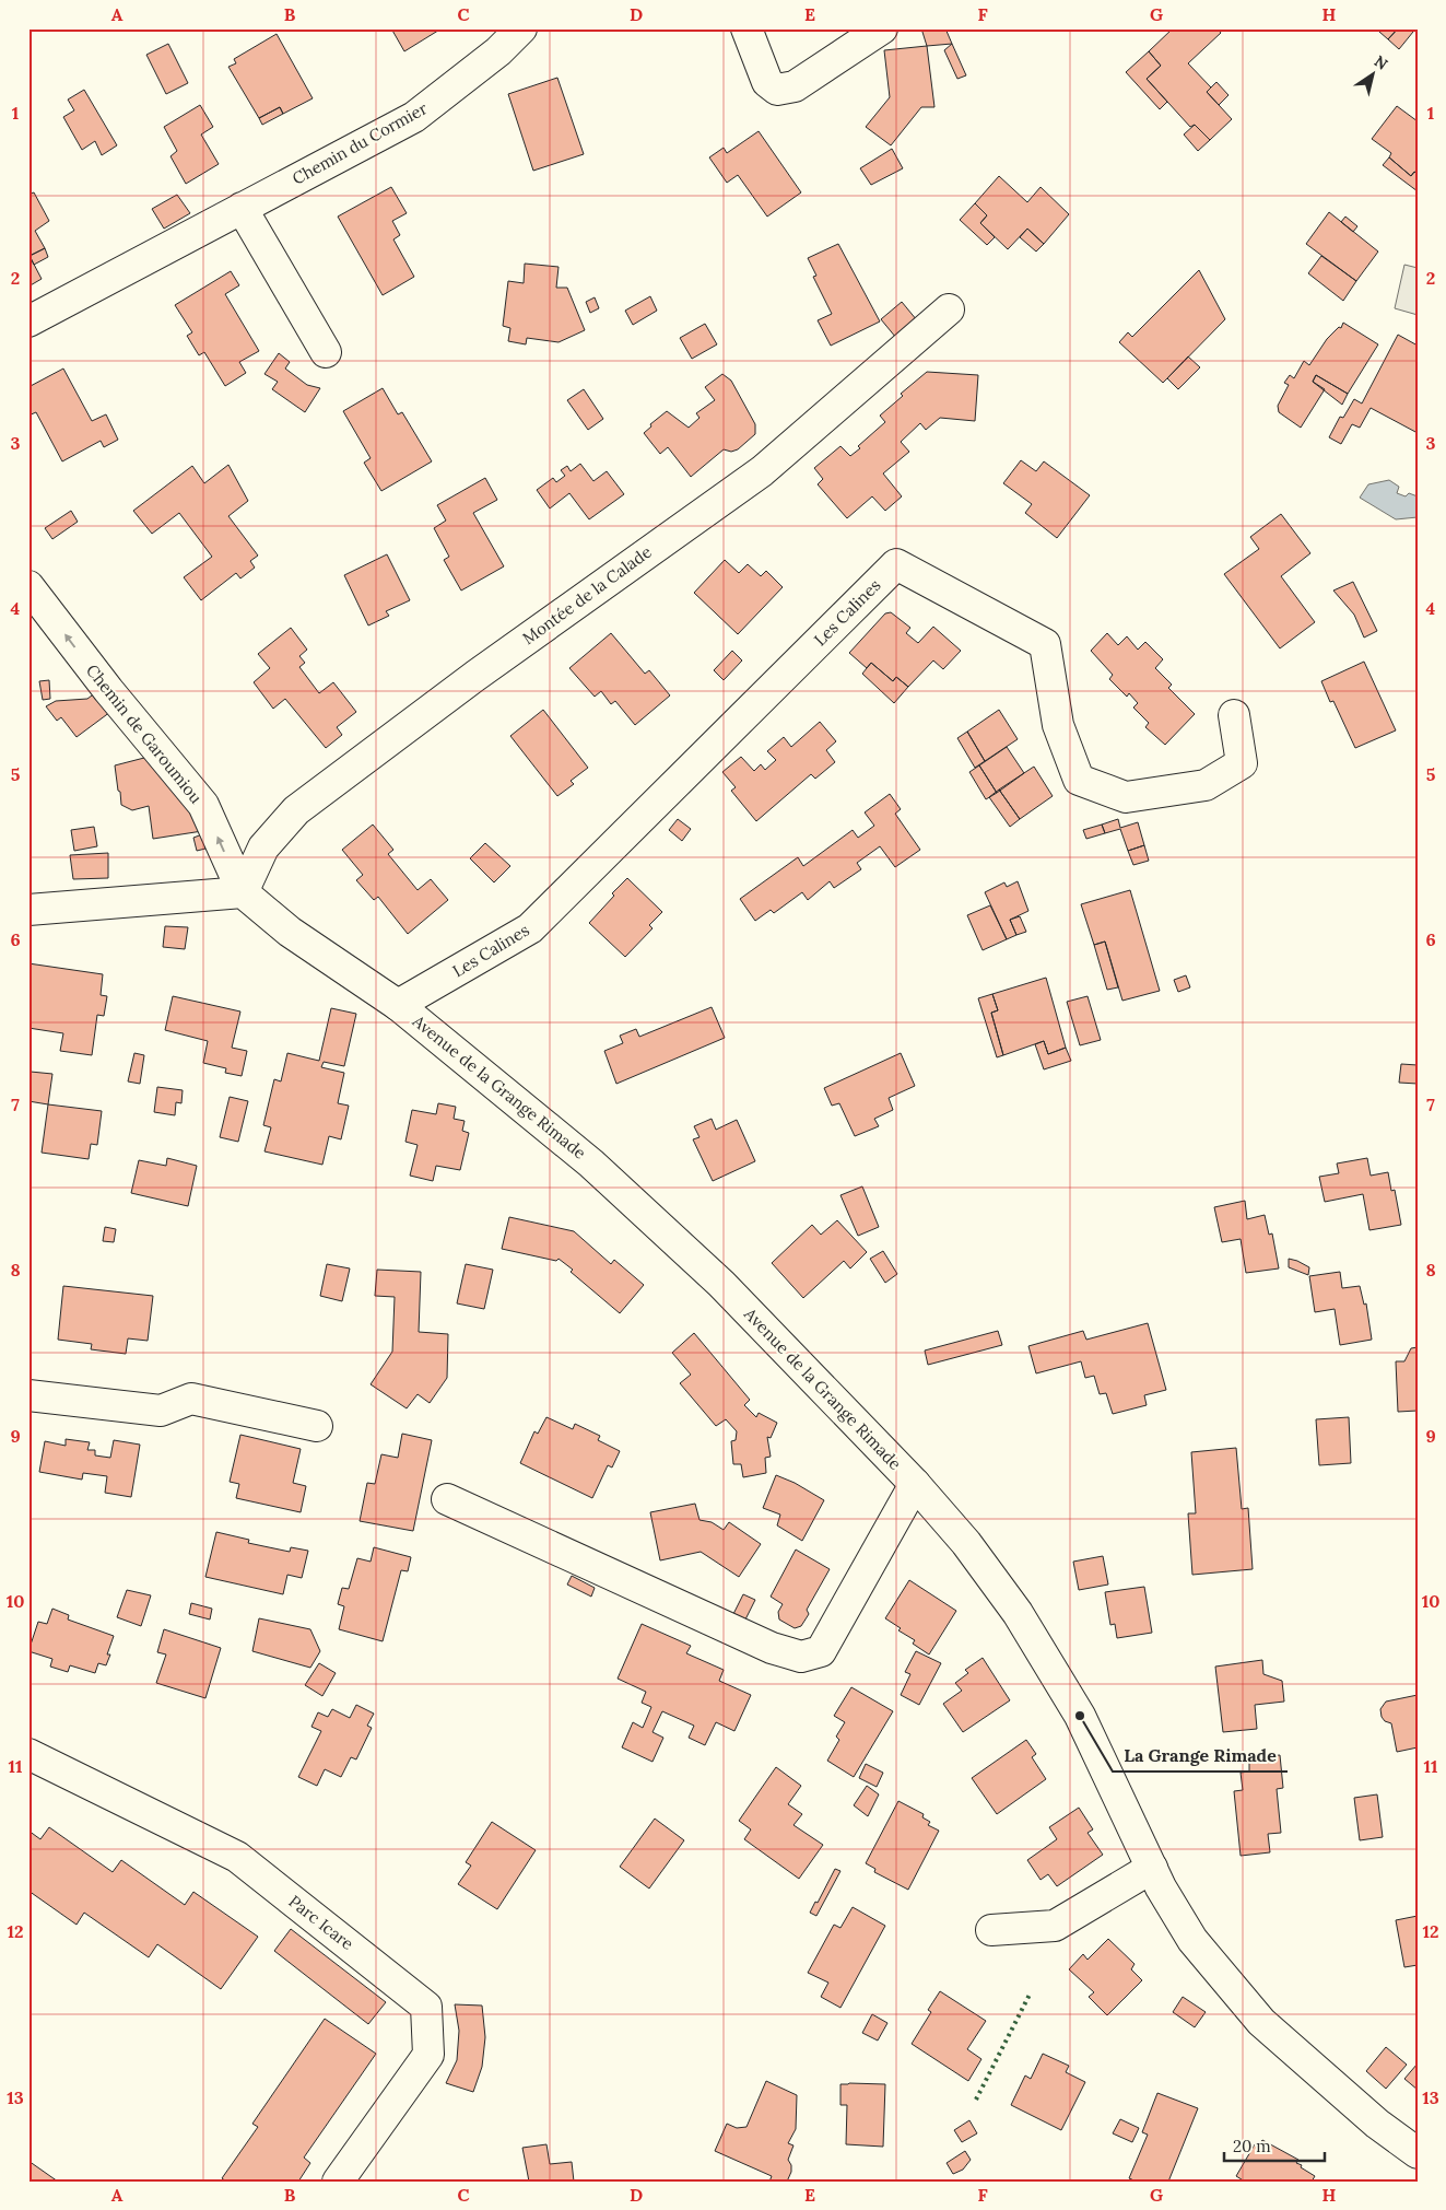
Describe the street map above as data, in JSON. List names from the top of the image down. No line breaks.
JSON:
{"streets":{"street":["Chemin du Cormier","Montée de la Calade","Les Calines","Chemin de Garoumiou","Avenue de la Grange Rimade","Parc Icare"]},"crossings":[["Montée de la Calade","Chemin de Garoumiou"],["Montée de la Calade","Avenue de la Grange Rimade"],["Les Calines","Avenue de la Grange Rimade"],["Chemin de Garoumiou","Avenue de la Grange Rimade"]],"one_way":["Chemin de Garoumiou"],"places":["La Grange Rimade"],"scale_bar":"20 m","north":"top right","grid":{"columns":["A","B","C","D","E","F","G","H"],"rows":["1","2","3","4","5","6","7","8","9","10","11","12","13"]}}
